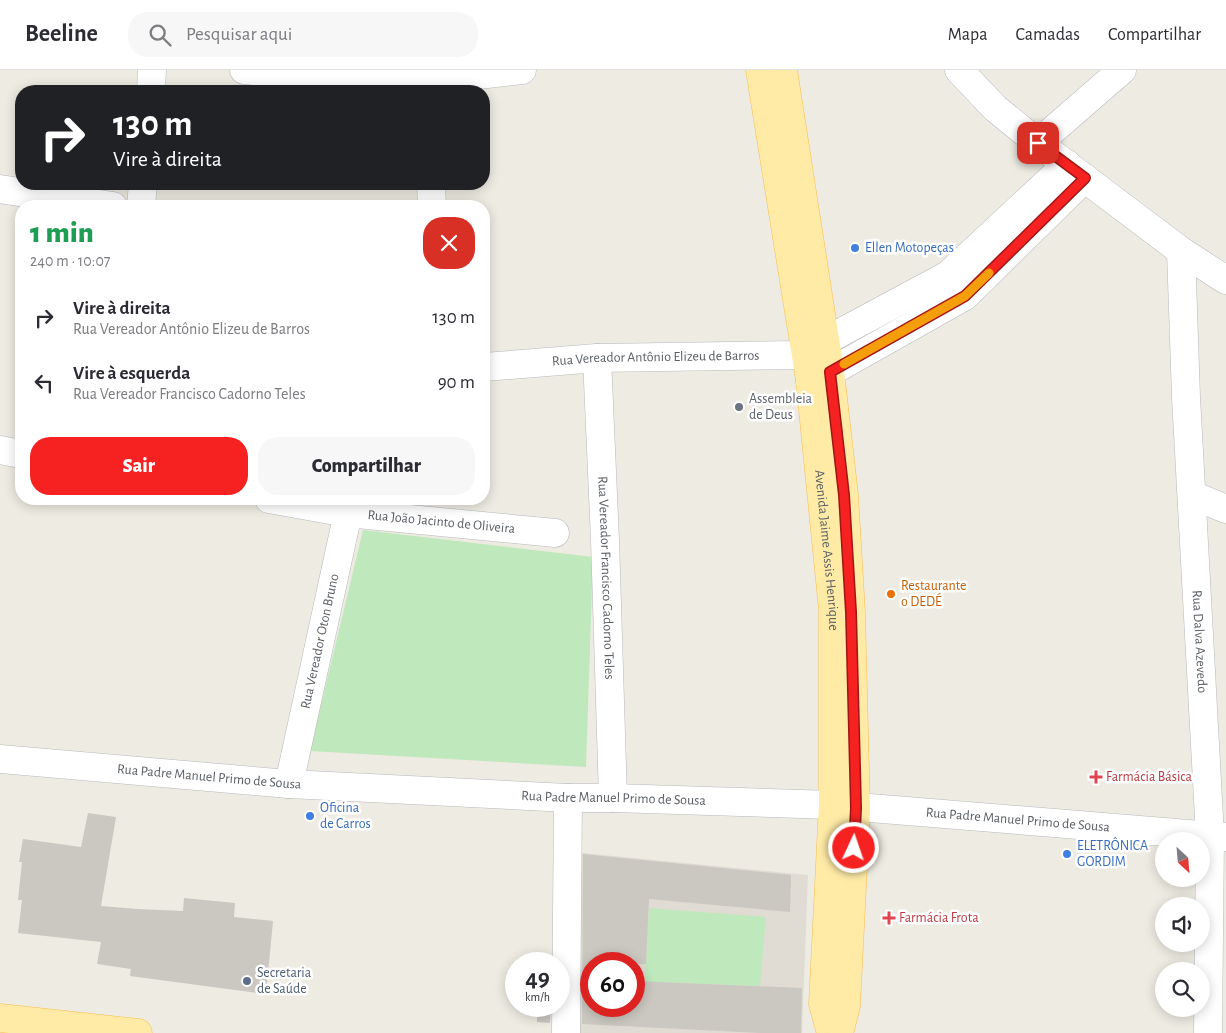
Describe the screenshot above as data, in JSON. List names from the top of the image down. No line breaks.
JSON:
{"streets":{"main road":["Avenida Jaime Assis Henrique"],"street":["Rua Vereador Antônio Elizeu de Barros","Rua João Jacinto de Oliveira","Rua Vereador Francisco Cadorno Teles","Rua Vereador Oton Bruno","Rua Dalva Azevedo","Rua Padre Manuel Primo de Sousa"]},"crossings":[["Rua Vereador Antônio Elizeu de Barros","Avenida Jaime Assis Henrique"],["Rua Vereador Antônio Elizeu de Barros","Rua Vereador Francisco Cadorno Teles"],["Rua João Jacinto de Oliveira","Rua Vereador Oton Bruno"],["Avenida Jaime Assis Henrique","Rua Padre Manuel Primo de Sousa"],["Rua Vereador Francisco Cadorno Teles","Rua Padre Manuel Primo de Sousa"],["Rua Vereador Oton Bruno","Rua Padre Manuel Primo de Sousa"],["Rua Dalva Azevedo","Rua Padre Manuel Primo de Sousa"]],"places":{"other":["Ellen Motopeças","Assembleia de Deus","Restaurante o DEDÉ","Oficina de Carros","ELETRÔNICA GORDIM","Secretaria de Saúde"],"health":["Farmácia Básica","Farmácia Frota"]},"north":"bottom right","page":{"header":"Beeline","search":"Pesquisar aqui","nav":["Mapa","Camadas","Compartilhar"],"turn":["130 m","Vire à direita"],"heading":["1 min","240 m · 10:07"],"list":[{"name":"Vire à direita","note":"Rua Vereador Antônio Elizeu de Barros","value":"130 m"},{"name":"Vire à esquerda","note":"Rua Vereador Francisco Cadorno Teles","value":"90 m"}],"buttons":["Sair","Compartilhar"],"speed":"49 km/h","limit":"60"}}
